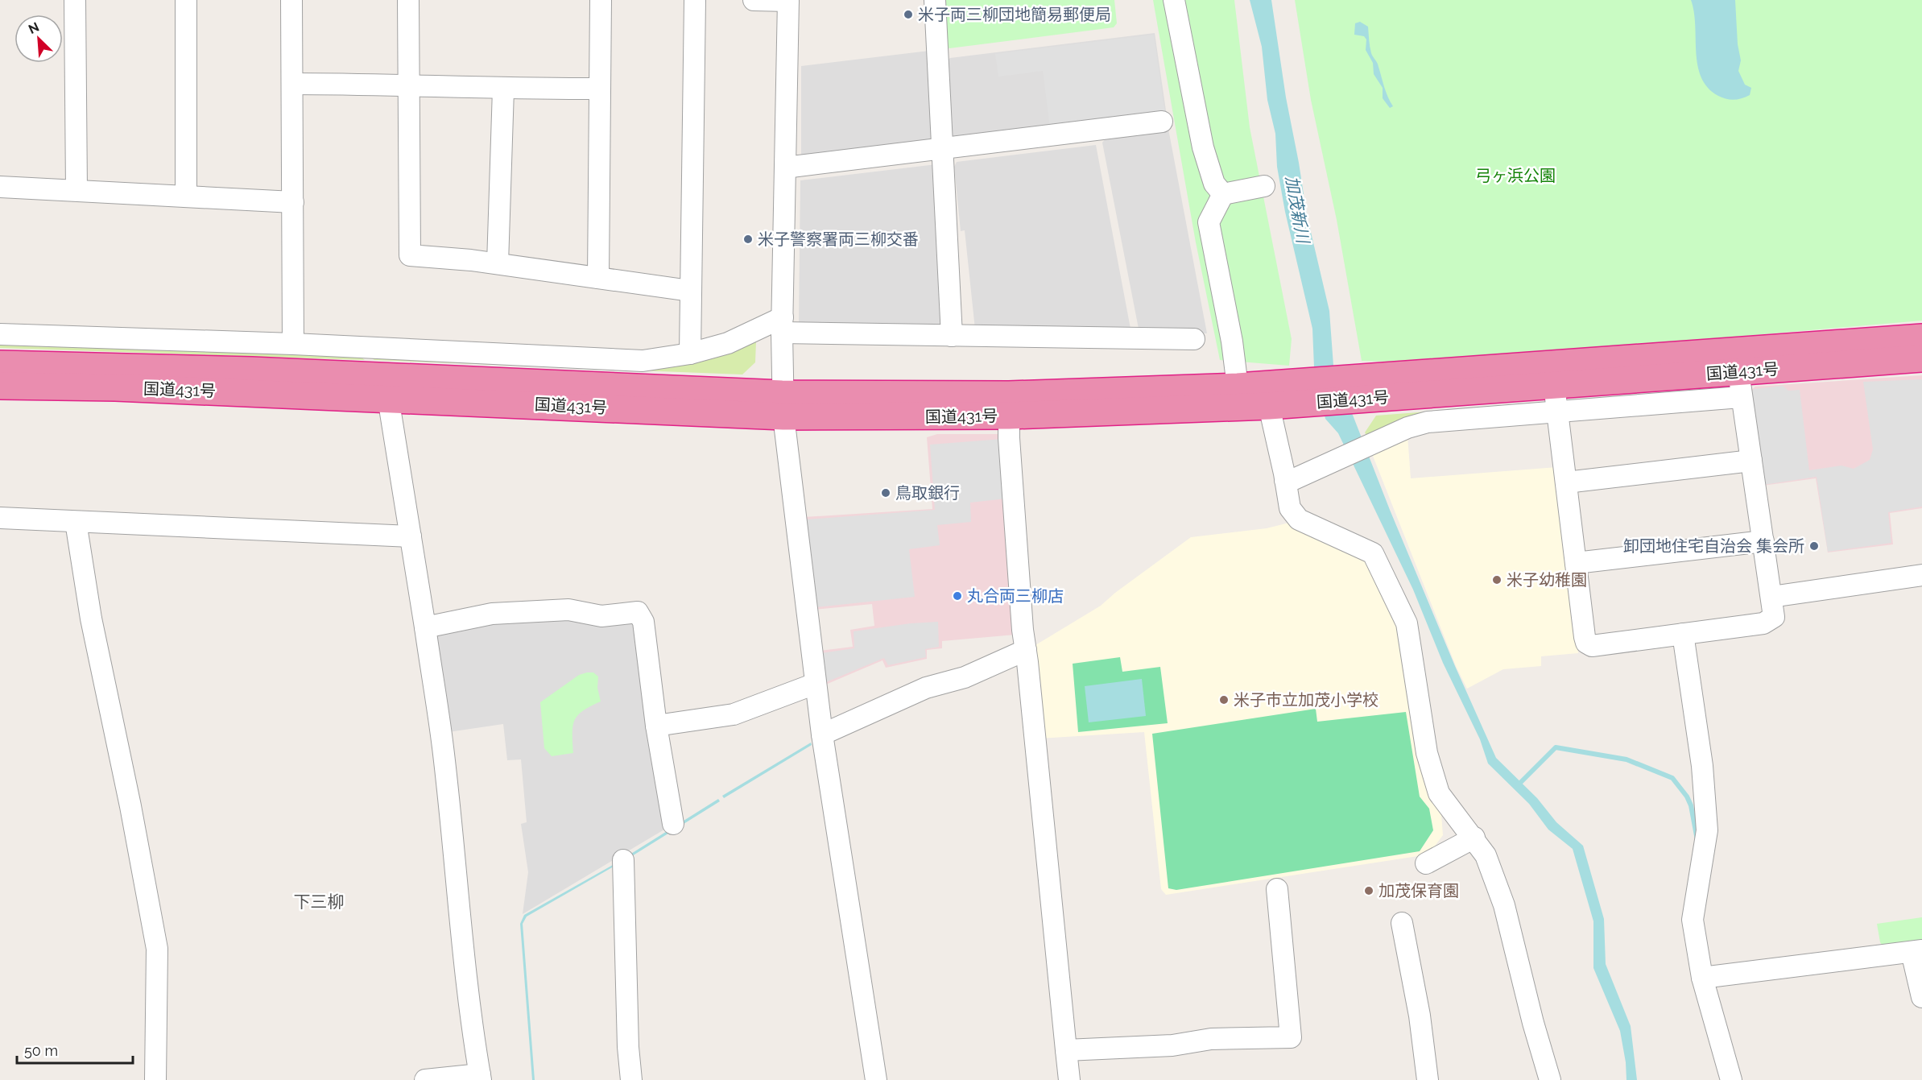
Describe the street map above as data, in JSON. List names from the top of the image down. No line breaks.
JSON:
{"streets":{"highway":["国道431号"]},"districts":["下三柳"],"water":["加茂新川"],"parks":["弓ヶ浜公園"],"places":["米子両三柳団地簡易郵便局","米子警察署両三柳交番","鳥取銀行","卸団地住宅自治会 集会所","米子幼稚園","丸合両三柳店","米子市立加茂小学校","加茂保育園"],"scale_bar":"50 m","north":"top left"}
